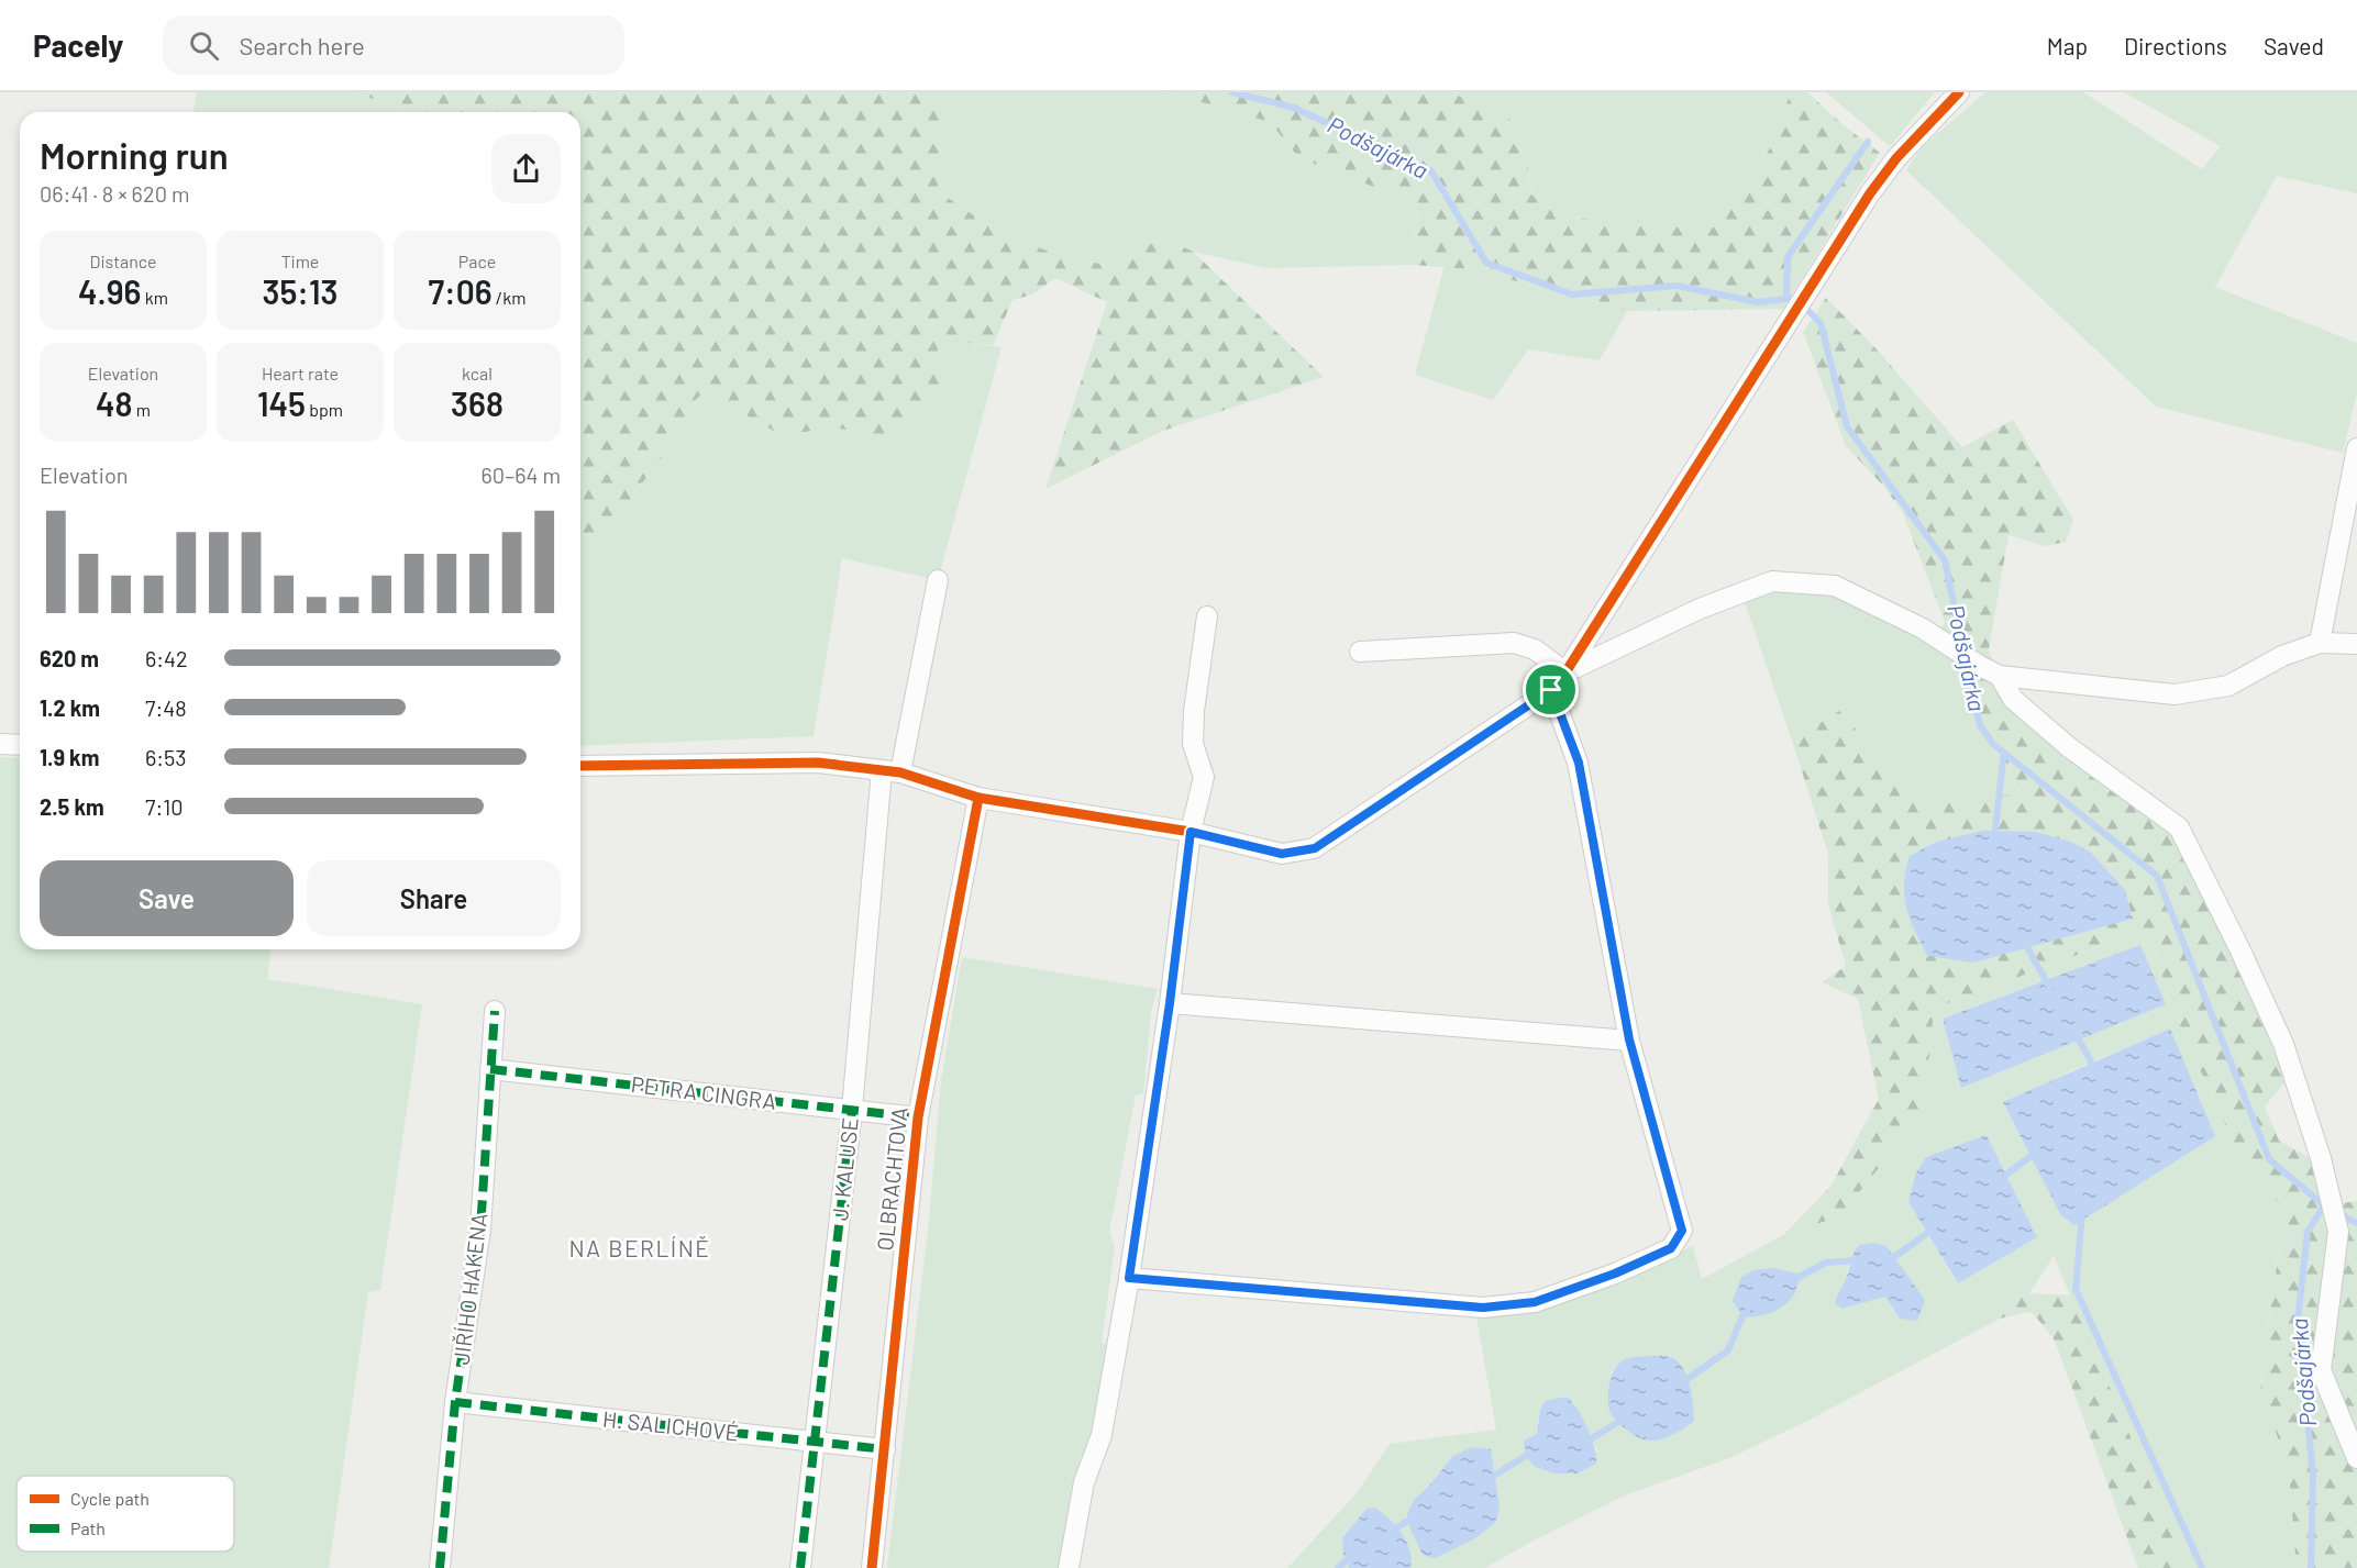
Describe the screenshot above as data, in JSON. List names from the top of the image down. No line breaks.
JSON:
{"streets":{"street":["PETRA CINGRA","J. KALUSE","OLBRACHTOVA","JIŘÍHO HAKENA","H. SALICHOVÉ"]},"crossings":[["PETRA CINGRA","J. KALUSE"],["PETRA CINGRA","OLBRACHTOVA"],["PETRA CINGRA","JIŘÍHO HAKENA"],["J. KALUSE","H. SALICHOVÉ"],["OLBRACHTOVA","H. SALICHOVÉ"],["JIŘÍHO HAKENA","H. SALICHOVÉ"]],"districts":["NA BERLÍNĚ"],"water":["Podšajárka"],"legend":["Cycle path","Path"],"page":{"header":"Pacely","search":"Search here","nav":["Map","Directions","Saved"],"heading":["Morning run","06:41 · 8 × 620 m"],"stats":[["Distance","4.96 km"],["Time","35:13"],["Pace","7:06 /km"],["Elevation","48 m"],["Heart rate","145 bpm"],["kcal","368"]],"chart":["Elevation","60–64 m"],"list":[{"name":"620 m","note":"6:42"},{"name":"1.2 km","note":"7:48"},{"name":"1.9 km","note":"6:53"},{"name":"2.5 km","note":"7:10"}],"buttons":["Save","Share"]}}
